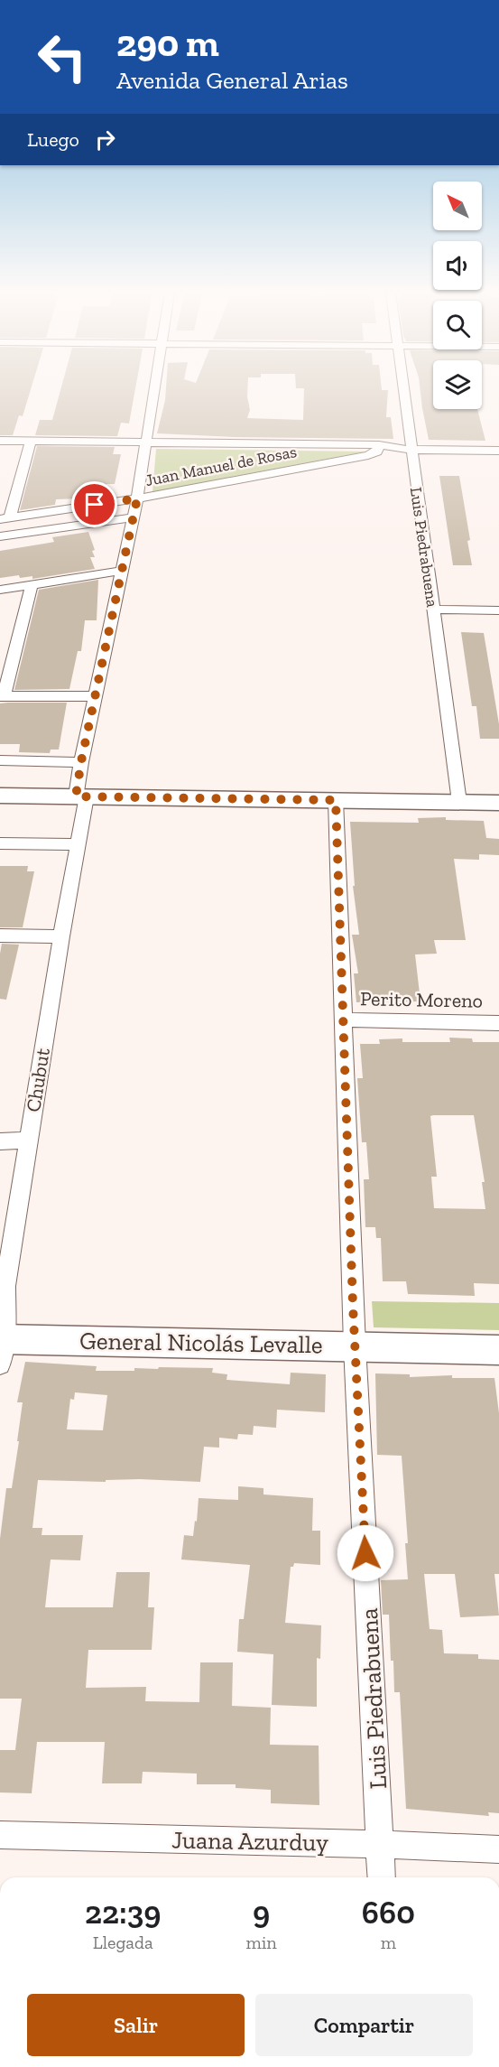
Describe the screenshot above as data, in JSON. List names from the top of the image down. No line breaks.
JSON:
{"streets":{"main road":["General Nicolás Levalle"],"street":["Juan Manuel de Rosas","Luis Piedrabuena","Perito Moreno","Chubut","Juana Azurduy"]},"crossings":[["Juan Manuel de Rosas","Chubut"],["Luis Piedrabuena","Perito Moreno"],["Luis Piedrabuena","General Nicolás Levalle"],["Luis Piedrabuena","Juana Azurduy"],["Chubut","General Nicolás Levalle"]],"north":"top left","page":{"turn":["290 m","Avenida General Arias"],"then":"Luego","eta":["22:39","Llegada","9","min","660","m"],"buttons":["Salir","Compartir"]}}
